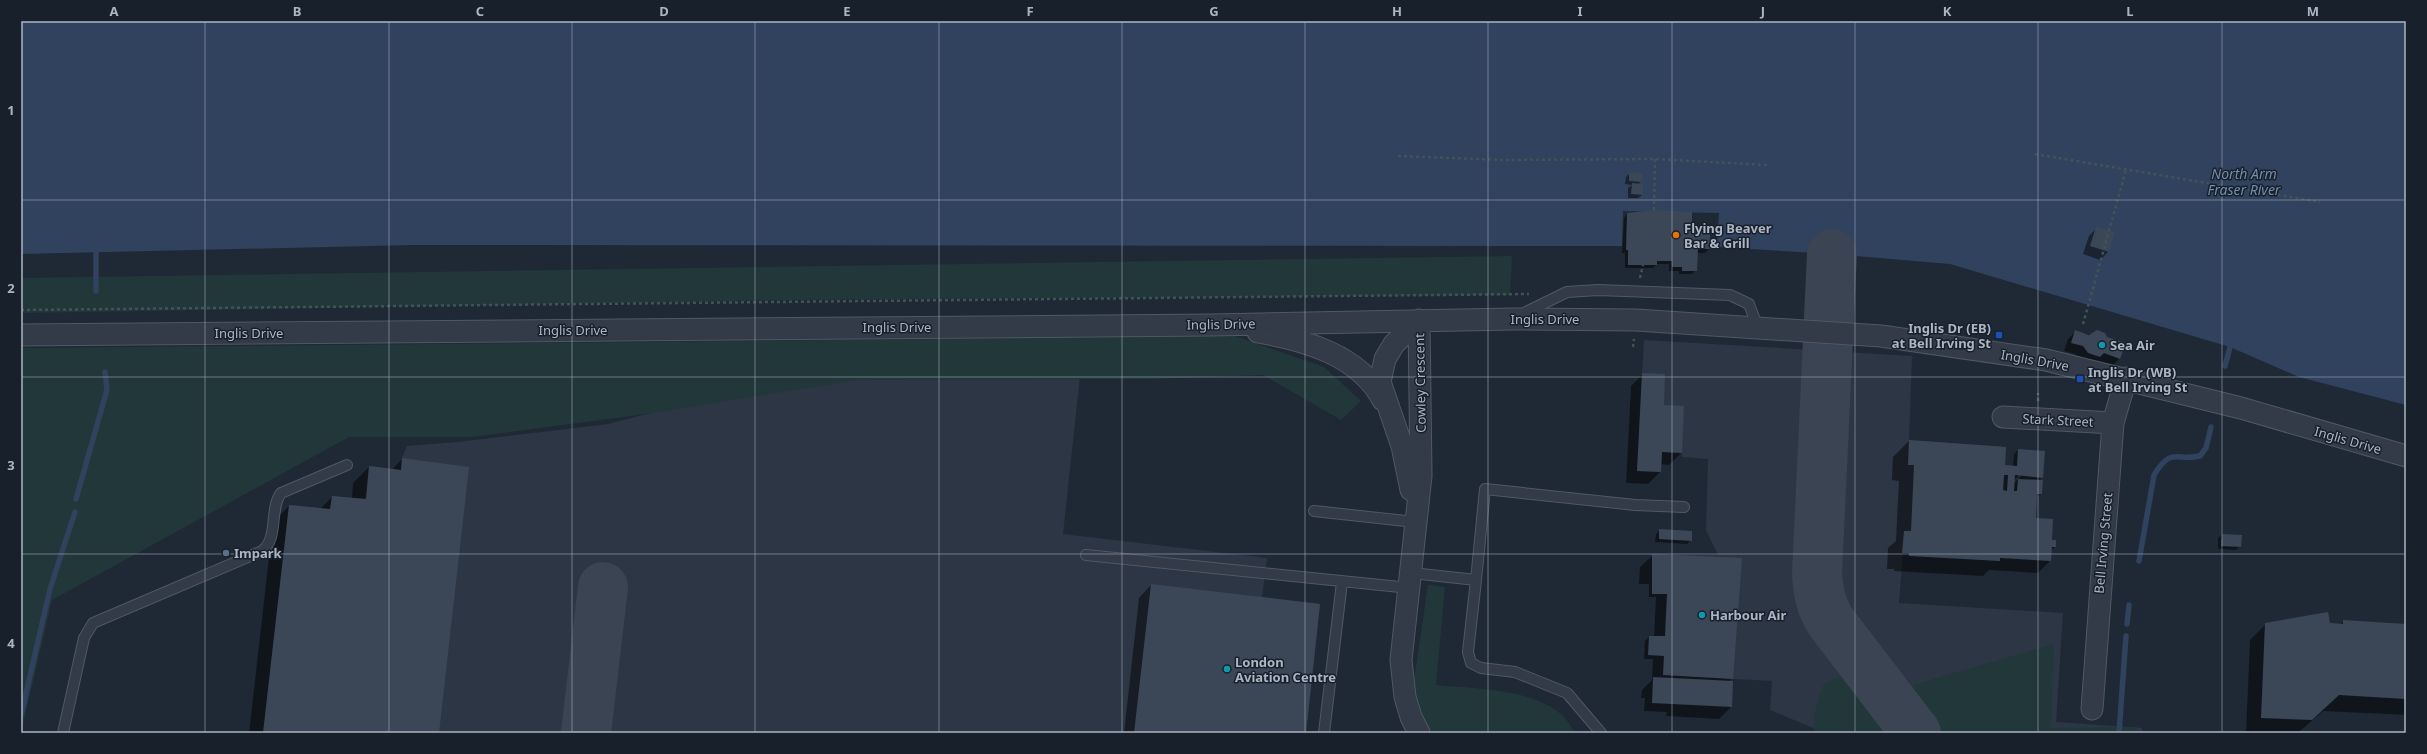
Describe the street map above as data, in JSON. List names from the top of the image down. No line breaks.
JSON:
{"streets":{"street":["Inglis Drive","Cowley Crescent","Stark Street","Bell Irving Street"]},"crossings":[["Inglis Drive","Cowley Crescent"],["Inglis Drive","Bell Irving Street"],["Stark Street","Bell Irving Street"]],"water":["North Arm Fraser River"],"places":{"other":["Flying Beaver Bar & Grill","Sea Air","Impark","Harbour Air","London Aviation Centre"],"transit":["Inglis Dr (EB) at Bell Irving St","Inglis Dr (WB) at Bell Irving St"]},"grid":{"columns":["A","B","C","D","E","F","G","H","I","J","K","L","M"],"rows":["1","2","3","4"]}}
